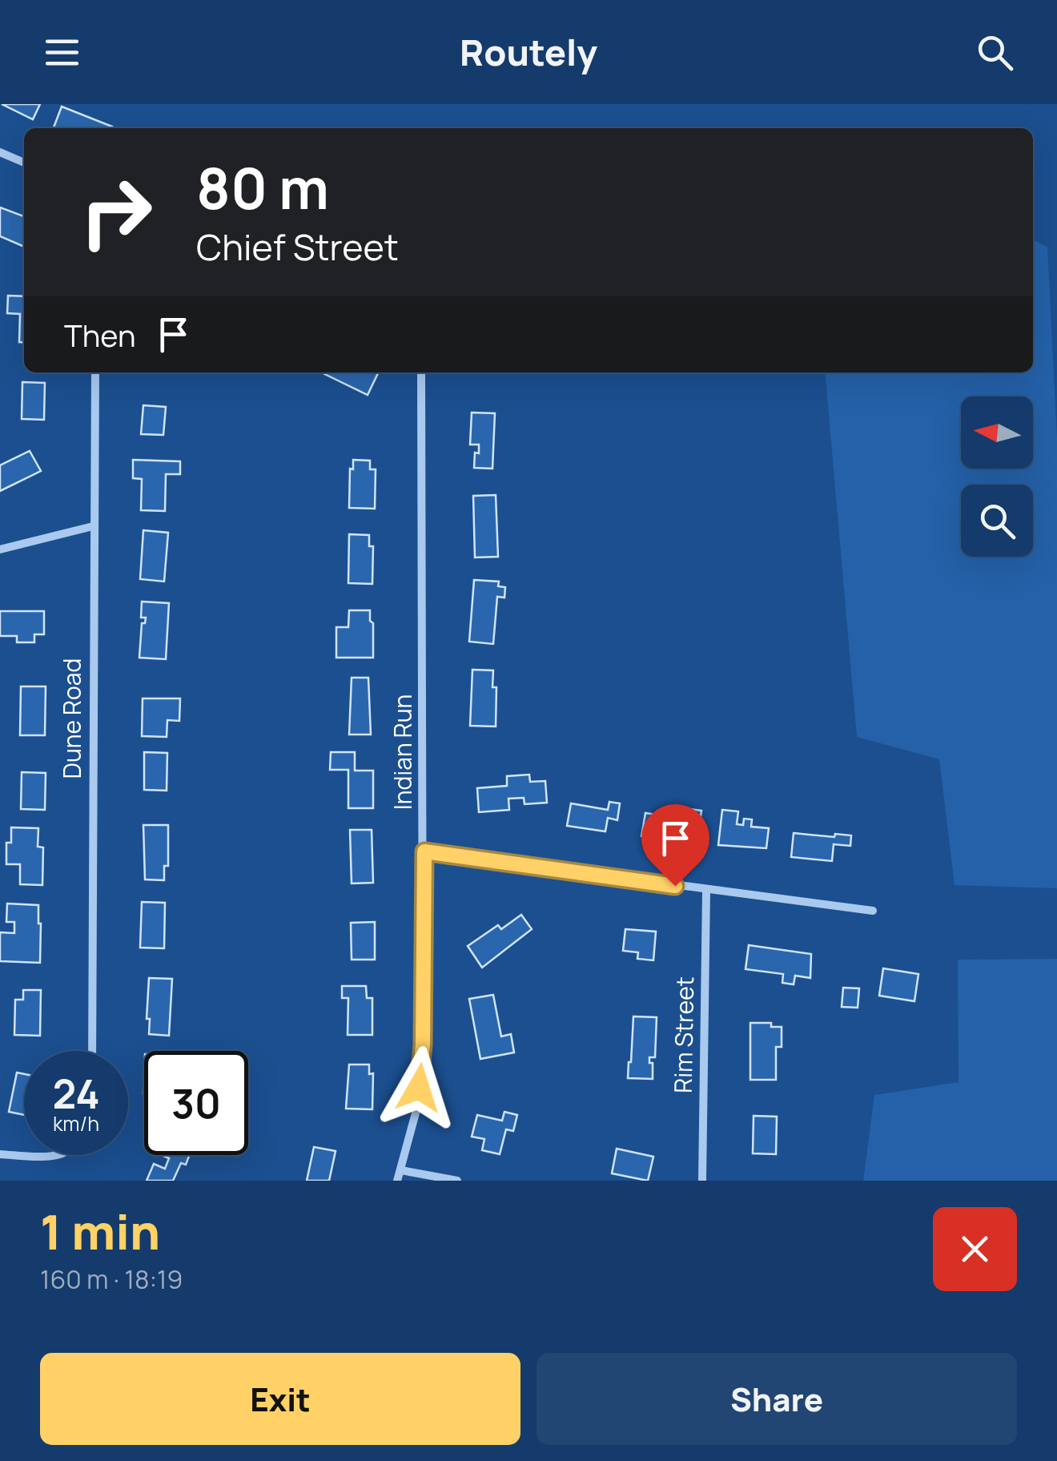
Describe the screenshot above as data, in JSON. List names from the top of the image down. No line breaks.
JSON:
{"streets":{"street":["Dune Road","Indian Run","Rim Street"]},"north":"left","page":{"header":"Routely","turn":["80 m","Chief Street"],"then":"Then","speed":"24 km/h","limit":"30","heading":["1 min","160 m · 18:19"],"buttons":["Exit","Share"]}}
